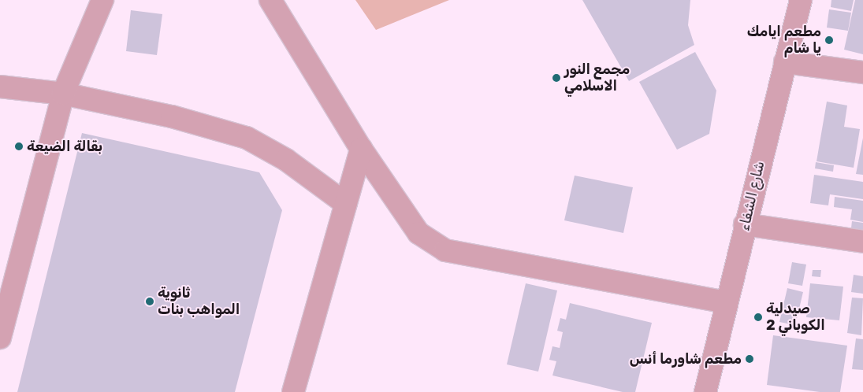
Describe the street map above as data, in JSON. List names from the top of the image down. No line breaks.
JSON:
{"streets":{"street":["شارع الشفاء"]},"places":["مطعم ايامك يا شام","مجمع النور الاسلامي","بقالة الضيعة","ثانوية المواهب بنات","صيدلية الكوباني 2","مطعم شاورما أنس"]}
